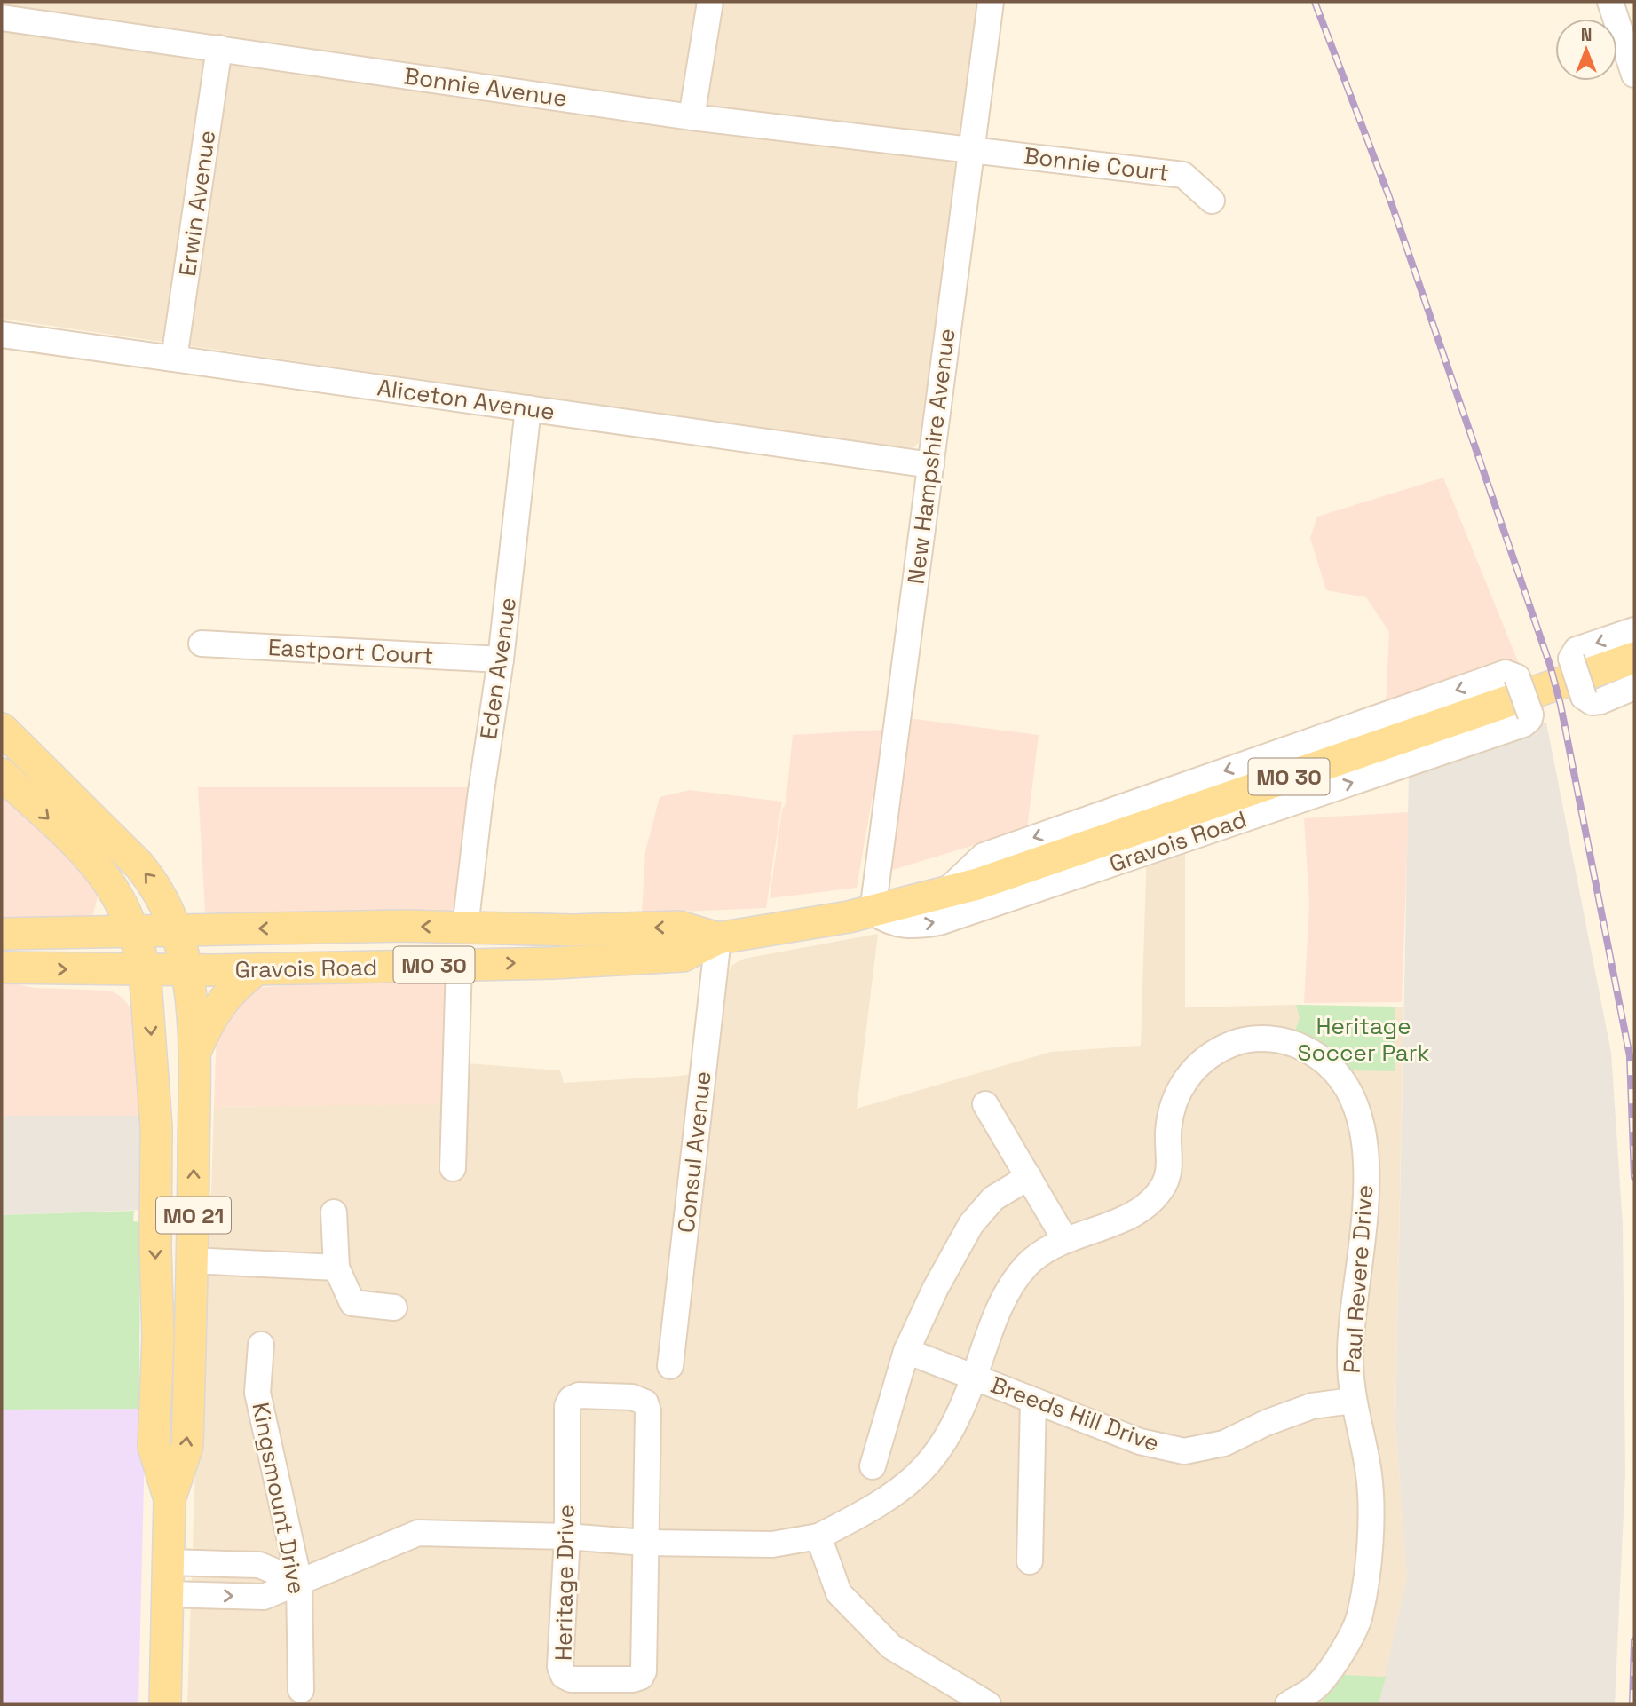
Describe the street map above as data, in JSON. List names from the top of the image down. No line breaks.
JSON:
{"streets":{"main road":["MO 30","Gravois Road","MO 21"],"street":["Bonnie Avenue","Bonnie Court","Erwin Avenue","Aliceton Avenue","New Hampshire Avenue","Eastport Court","Eden Avenue","Consul Avenue","Paul Revere Drive","Breeds Hill Drive","Kingsmount Drive","Heritage Drive"]},"crossings":[["Bonnie Avenue","Bonnie Court"],["Bonnie Avenue","Erwin Avenue"],["Bonnie Avenue","New Hampshire Avenue"],["Bonnie Court","New Hampshire Avenue"],["Erwin Avenue","Aliceton Avenue"],["Aliceton Avenue","New Hampshire Avenue"],["Aliceton Avenue","Eden Avenue"],["New Hampshire Avenue","Gravois Road"],["Eastport Court","Eden Avenue"],["Eden Avenue","Gravois Road"],["Gravois Road","Consul Avenue"],["Gravois Road","MO 21"],["MO 21","Paul Revere Drive"],["Paul Revere Drive","Breeds Hill Drive"],["Paul Revere Drive","Kingsmount Drive"],["Paul Revere Drive","Heritage Drive"]],"parks":["Heritage Soccer Park"],"north":"top"}
